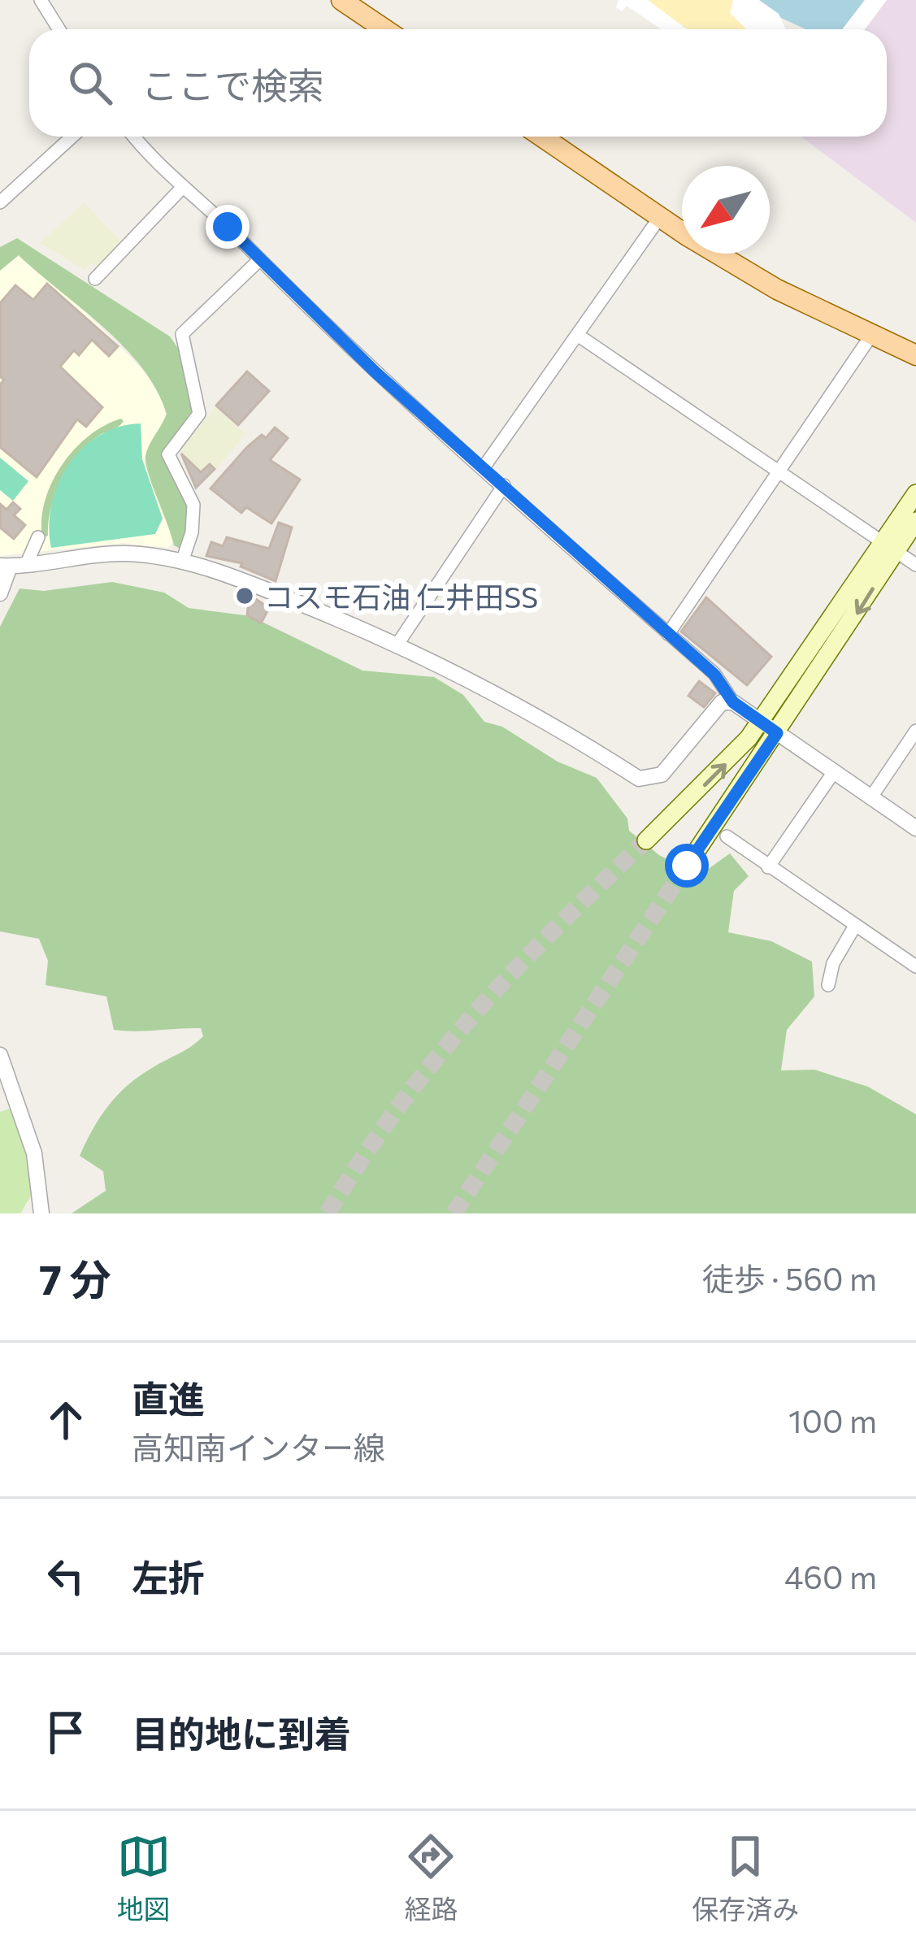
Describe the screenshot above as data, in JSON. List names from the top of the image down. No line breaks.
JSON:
{"places":["コスモ石油 仁井田SS"],"north":"bottom left","page":{"search":"ここで検索","heading":["7 分","徒歩 · 560 m"],"list":[["直進","高知南インター線","100 m"],["左折","460 m"],"目的地に到着"],"nav":["地図","経路","保存済み"]}}
